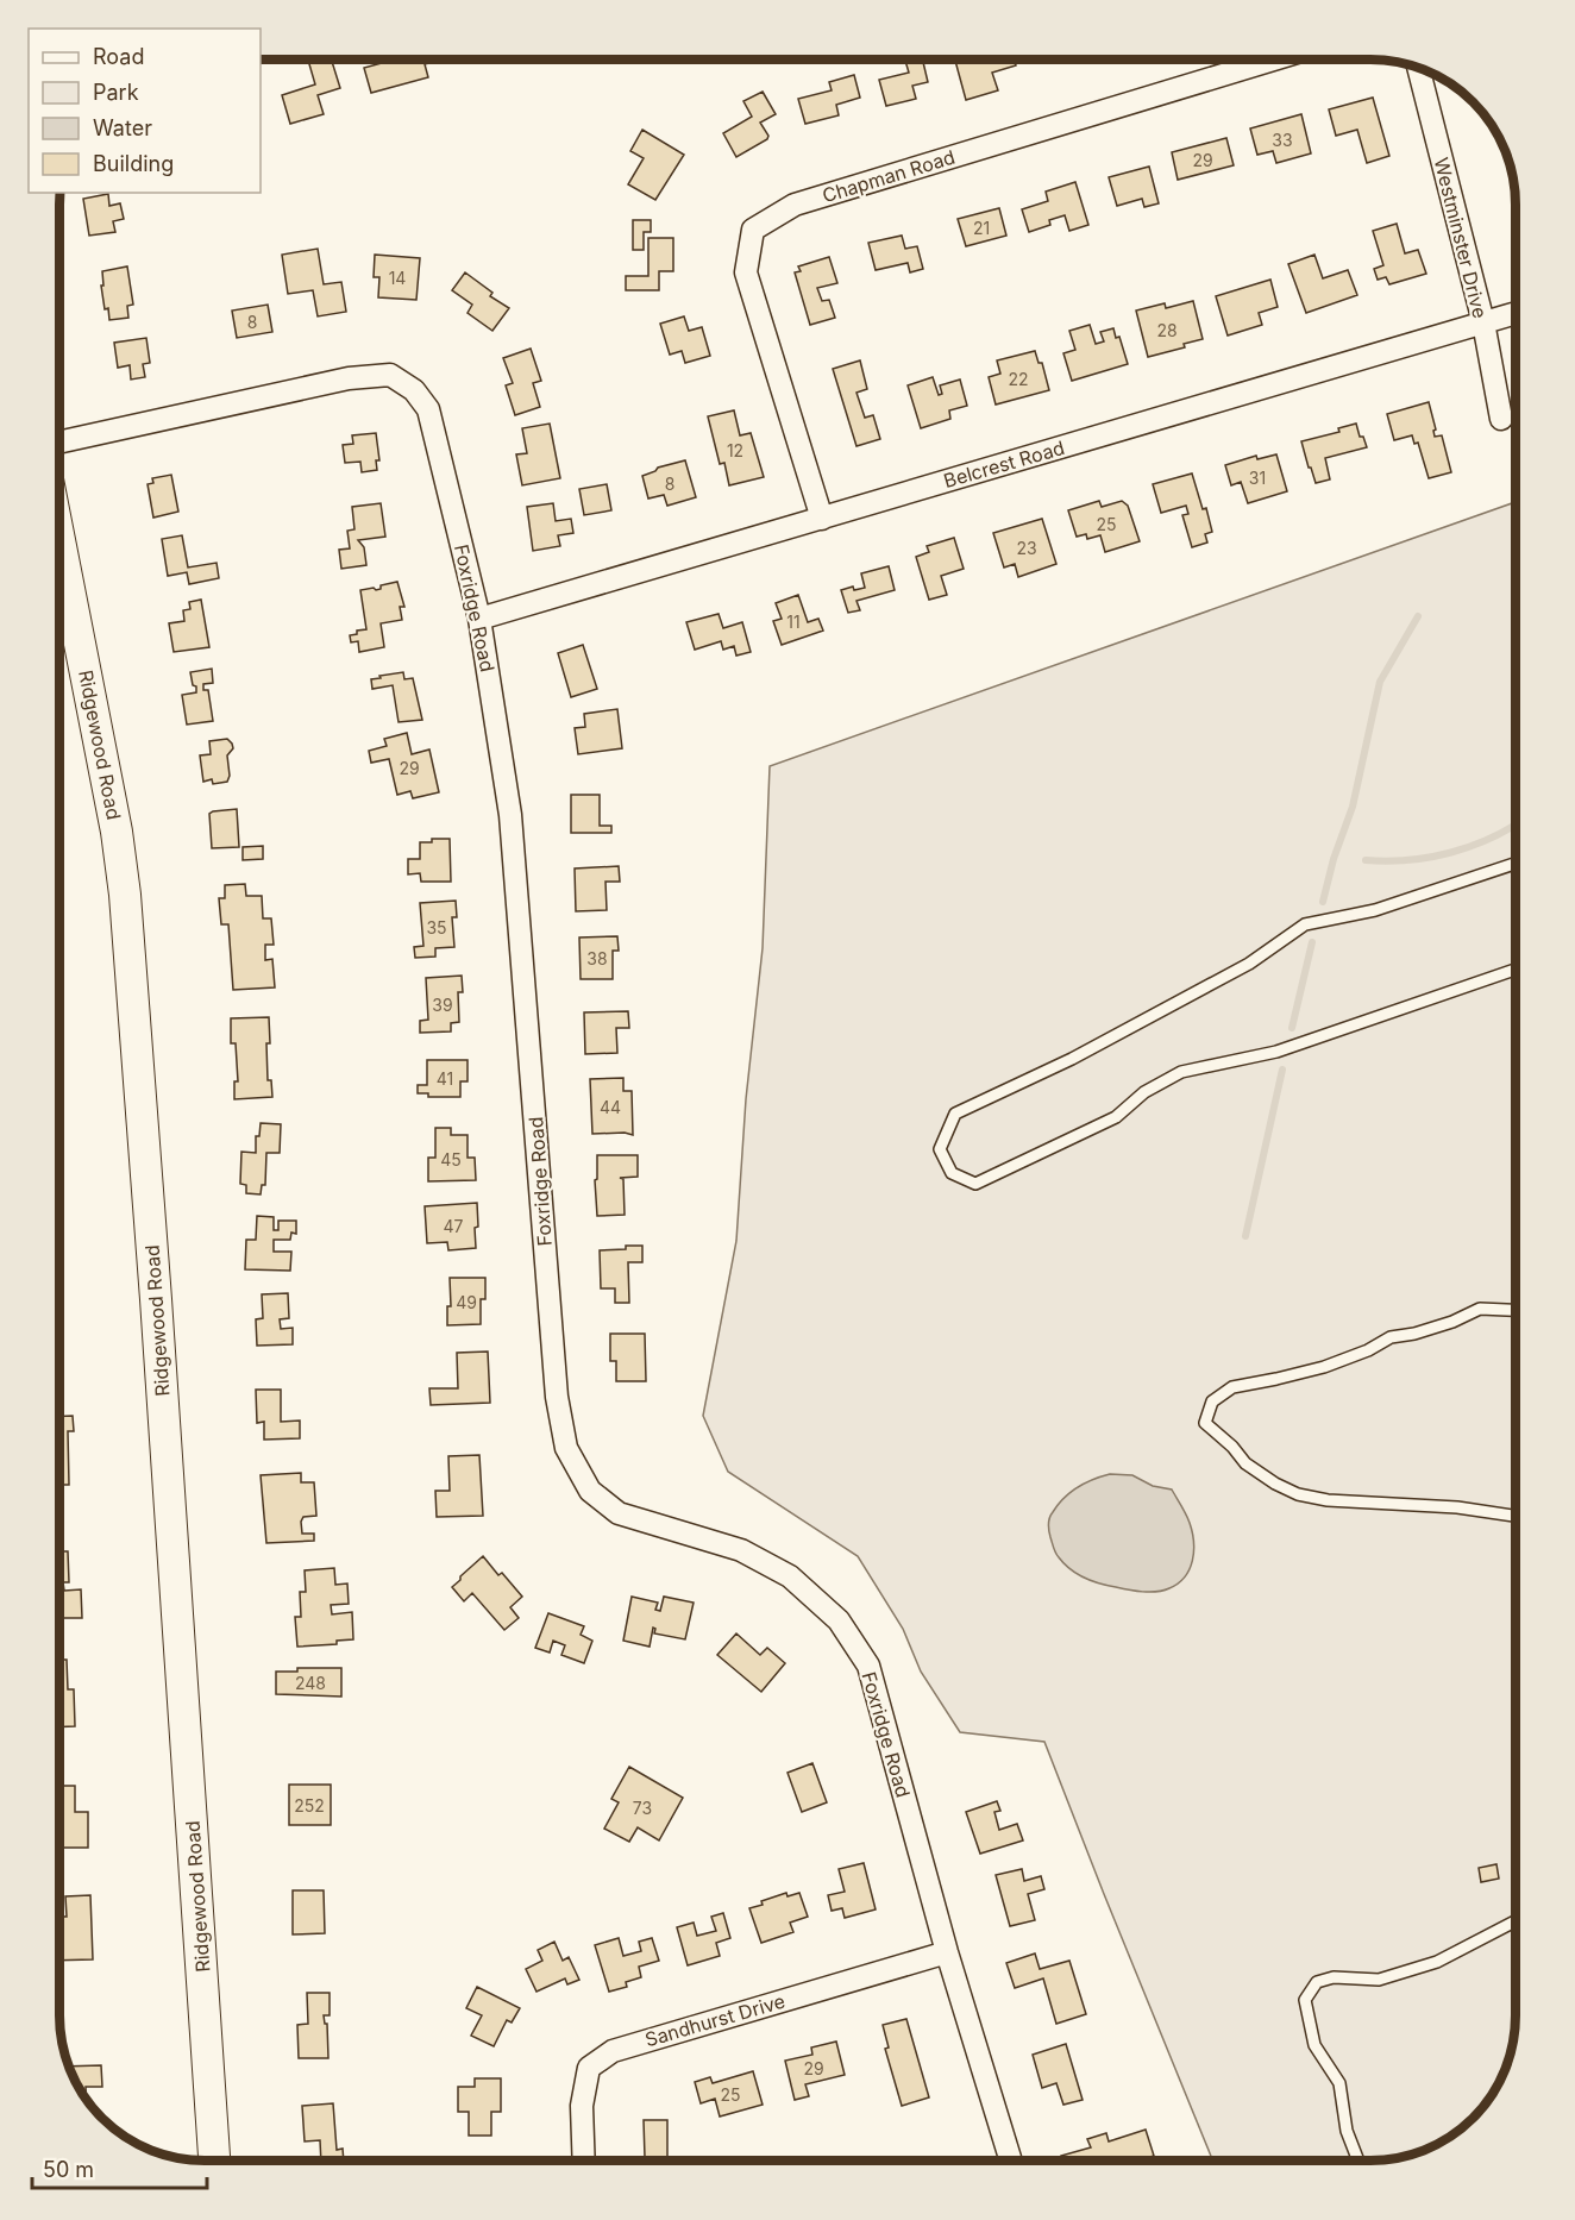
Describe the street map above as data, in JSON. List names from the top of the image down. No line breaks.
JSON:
{"streets":{"main road":["Ridgewood Road"],"street":["Chapman Road","Westminster Drive","Belcrest Road","Foxridge Road","Sandhurst Drive"]},"crossings":[["Chapman Road","Belcrest Road"],["Westminster Drive","Belcrest Road"],["Belcrest Road","Foxridge Road"],["Foxridge Road","Sandhurst Drive"]],"house_numbers":["33","29","21","14","8","28","22","12","31","8","25","23","11","29","35","38","39","41","44","45","47","49","248","252","73","29","25"],"legend":["Road","Park","Water","Building"],"scale_bar":"50 m"}
